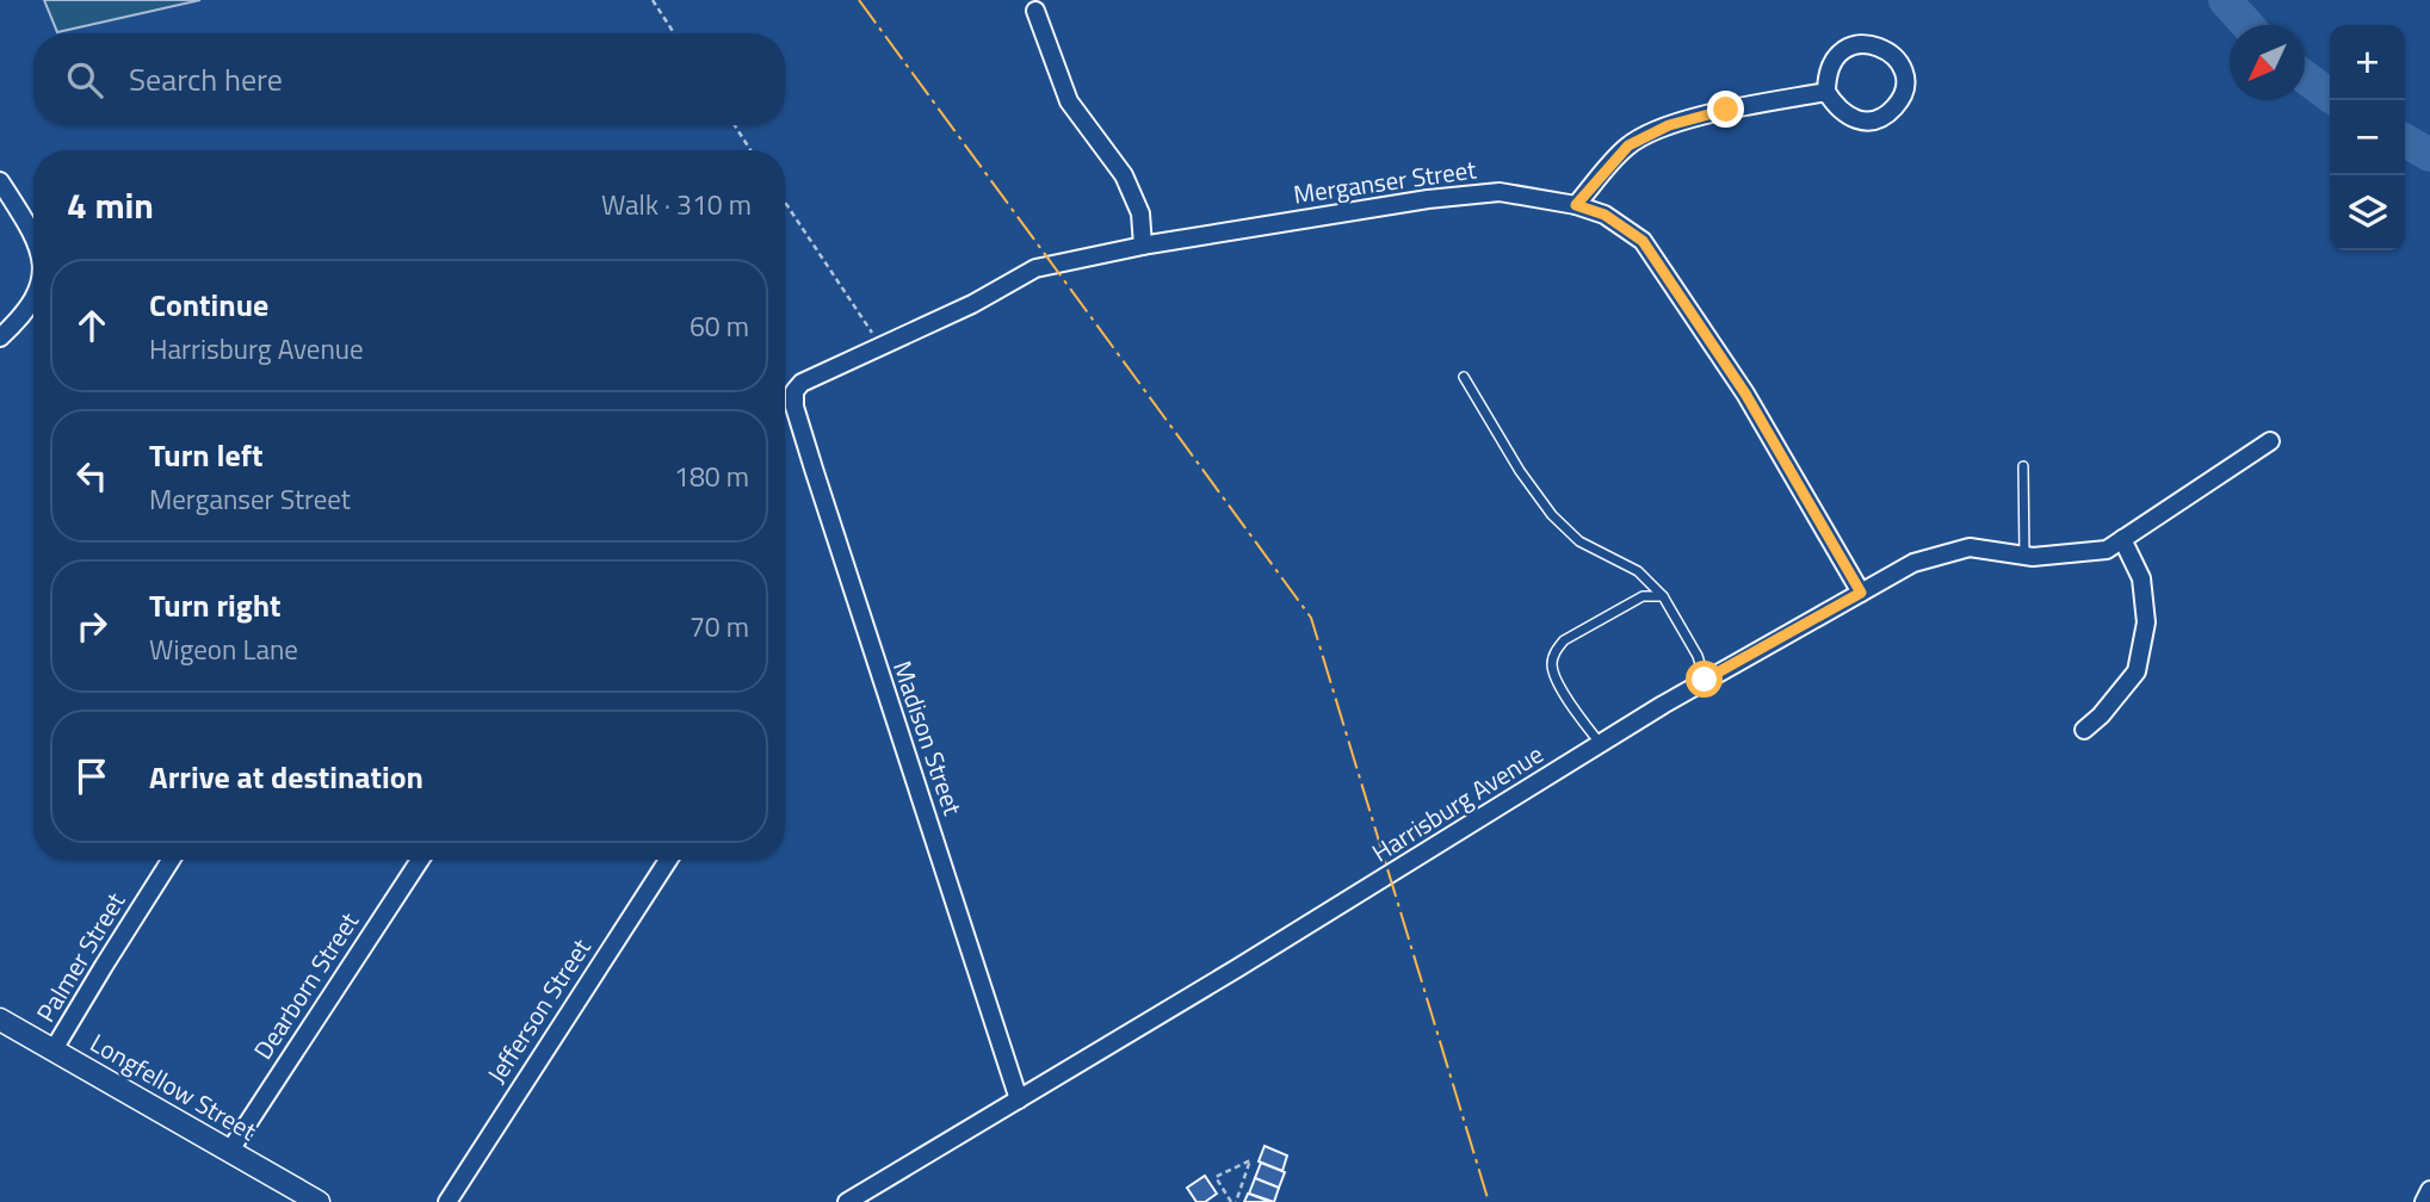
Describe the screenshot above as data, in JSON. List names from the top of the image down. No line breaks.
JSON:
{"streets":{"street":["Merganser Street","Madison Street","Harrisburg Avenue","Palmer Street","Dearborn Street","Jefferson Street","Longfellow Street"]},"crossings":[["Merganser Street","Madison Street"],["Merganser Street","Harrisburg Avenue"],["Madison Street","Harrisburg Avenue"],["Palmer Street","Longfellow Street"],["Dearborn Street","Longfellow Street"]],"north":"bottom left","page":{"map_buttons":["+","−"],"search":"Search here","heading":["4 min","Walk · 310 m"],"list":[["Continue","Harrisburg Avenue","60 m"],["Turn left","Merganser Street","180 m"],["Turn right","Wigeon Lane","70 m"],"Arrive at destination"]}}
